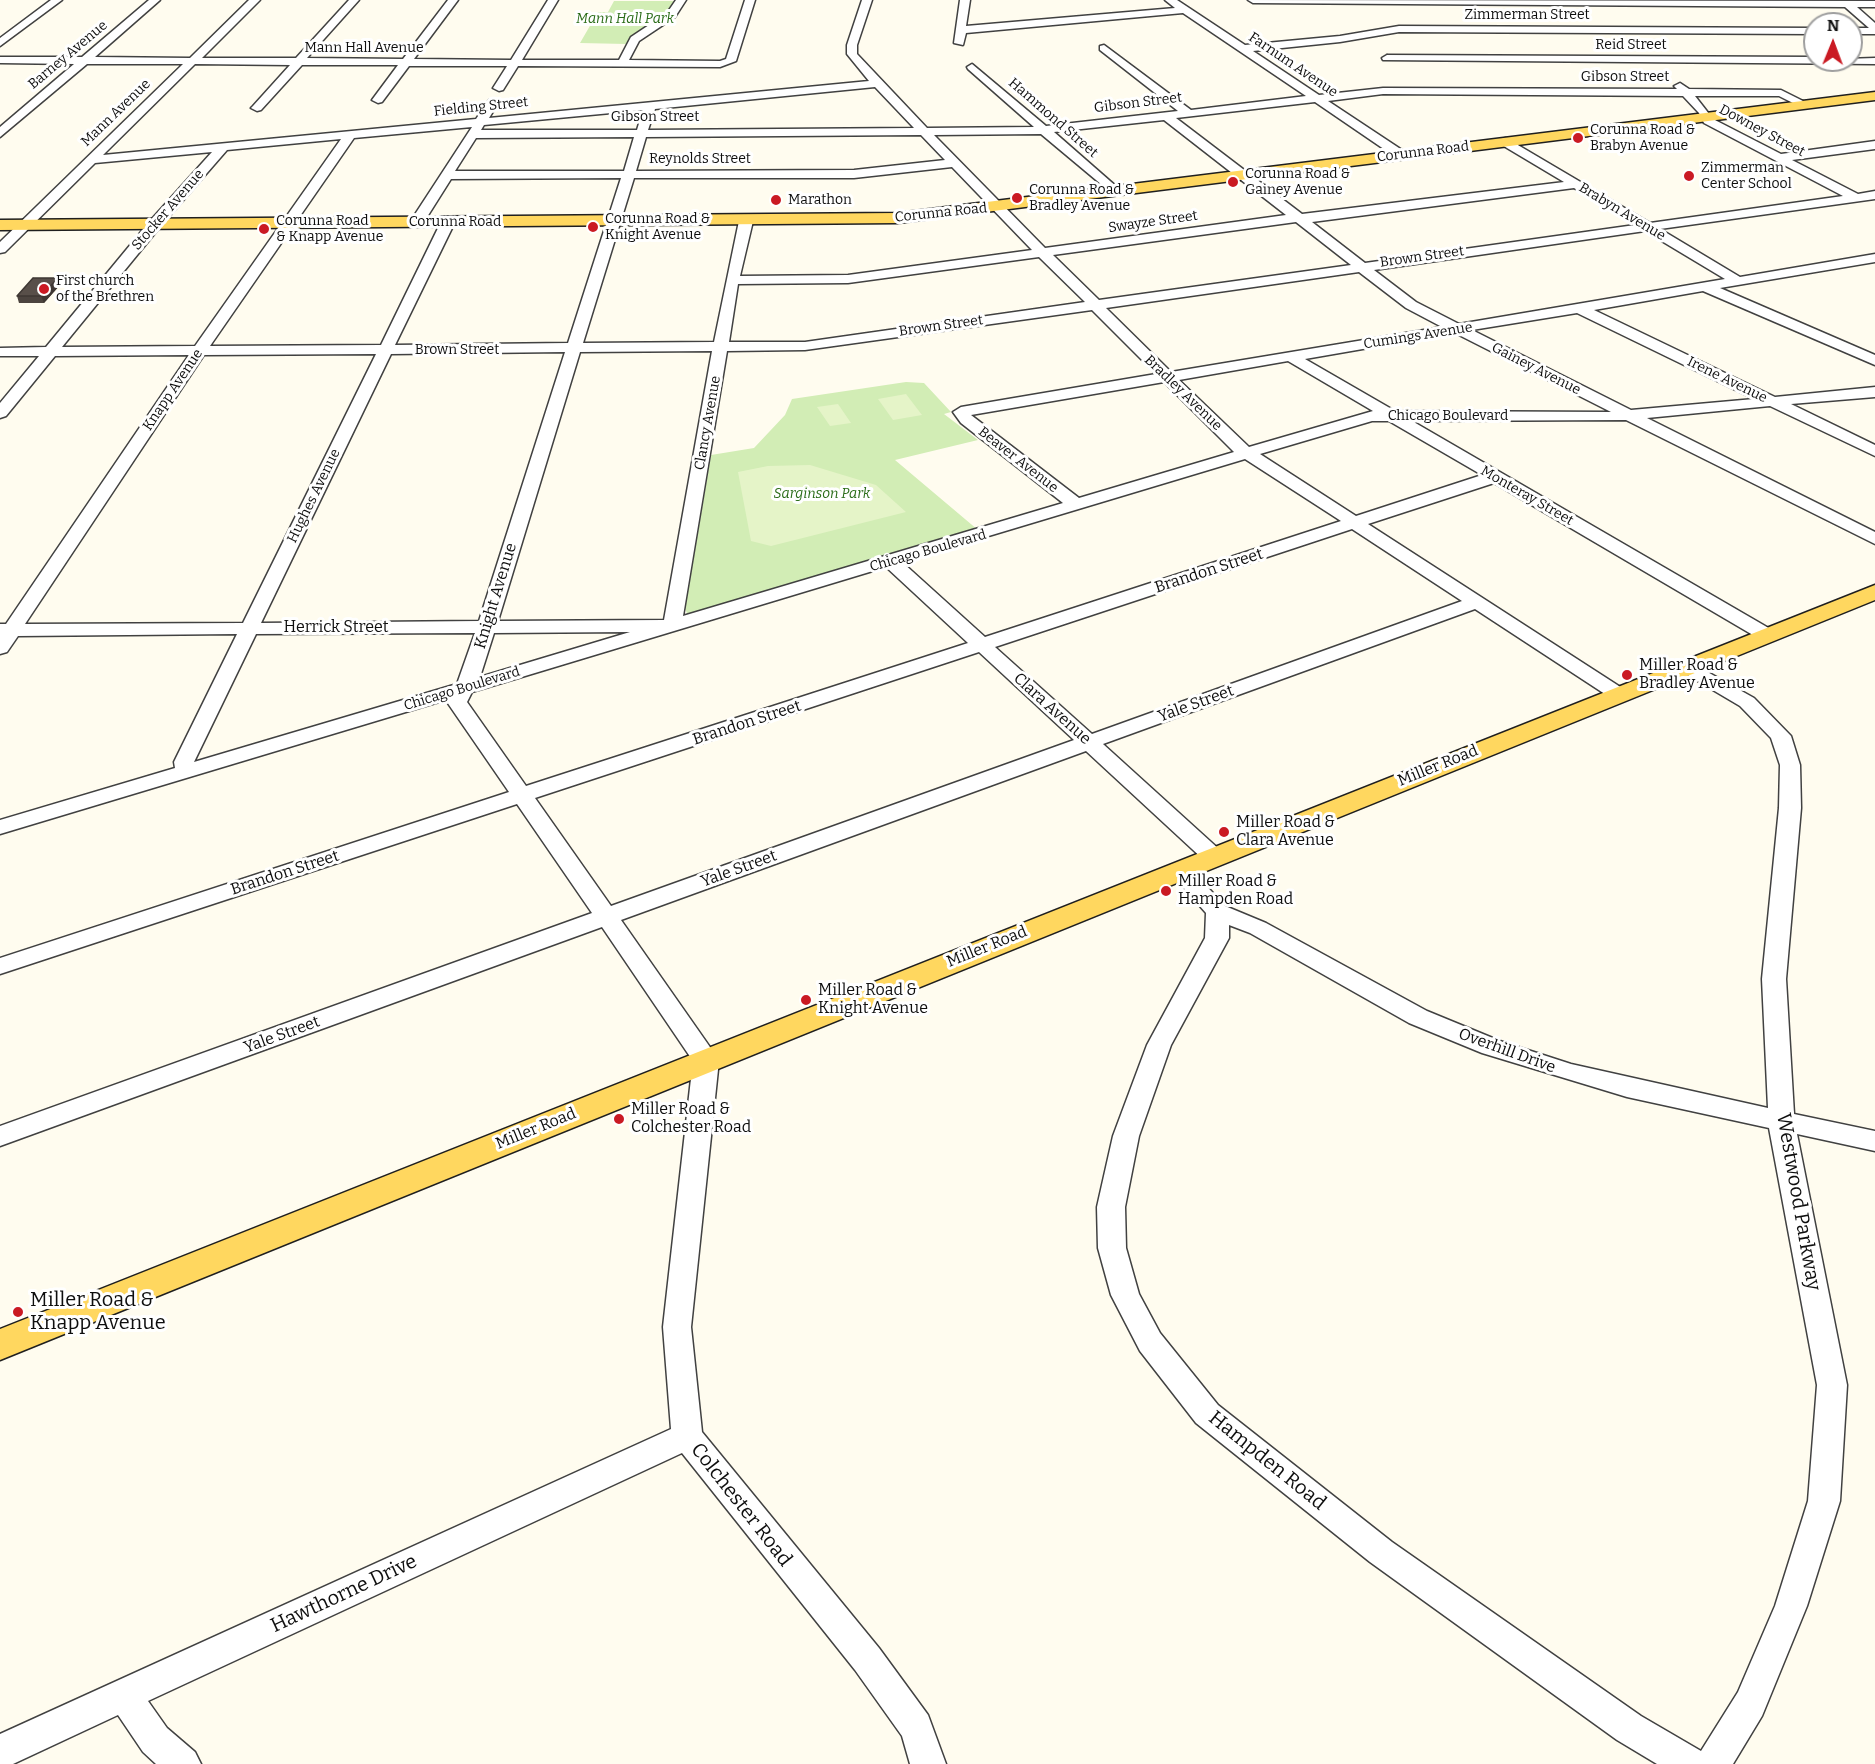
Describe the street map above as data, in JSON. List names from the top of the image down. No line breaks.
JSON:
{"streets":{"main road":["Corunna Road","Miller Road"],"street":["Zimmerman Street","Reid Street","Mann Hall Avenue","Barney Avenue","Farnum Avenue","Gibson Street","Fielding Street","Mann Avenue","Hammond Street","Downey Street","Reynolds Street","Stocker Avenue","Brabyn Avenue","Swayze Street","Brown Street","Cumings Avenue","Gainey Avenue","Irene Avenue","Knapp Avenue","Bradley Avenue","Chicago Boulevard","Clancy Avenue","Beaver Avenue","Hughes Avenue","Monteray Street","Brandon Street","Knight Avenue","Herrick Street","Yale Street","Clara Avenue","Overhill Drive","Westwood Parkway","Hampden Road","Colchester Road","Hawthorne Drive"]},"crossings":[["Zimmerman Street","Farnum Avenue"],["Zimmerman Street","Downey Street"],["Reid Street","Downey Street"],["Mann Hall Avenue","Barney Avenue"],["Mann Hall Avenue","Mann Avenue"],["Farnum Avenue","Gibson Street"],["Farnum Avenue","Corunna Road"],["Gibson Street","Fielding Street"],["Gibson Street","Hammond Street"],["Gibson Street","Downey Street"],["Gibson Street","Corunna Road"],["Gibson Street","Gainey Avenue"],["Gibson Street","Bradley Avenue"],["Gibson Street","Knight Avenue"],["Fielding Street","Mann Avenue"],["Fielding Street","Stocker Avenue"],["Fielding Street","Knapp Avenue"],["Fielding Street","Bradley Avenue"],["Fielding Street","Knight Avenue"],["Mann Avenue","Corunna Road"],["Hammond Street","Corunna Road"],["Downey Street","Corunna Road"],["Downey Street","Brown Street"],["Corunna Road","Stocker Avenue"],["Corunna Road","Brabyn Avenue"],["Corunna Road","Gainey Avenue"],["Corunna Road","Knapp Avenue"],["Corunna Road","Bradley Avenue"],["Corunna Road","Clancy Avenue"],["Corunna Road","Hughes Avenue"],["Corunna Road","Knight Avenue"],["Reynolds Street","Bradley Avenue"],["Reynolds Street","Knight Avenue"],["Stocker Avenue","Brown Street"],["Brabyn Avenue","Swayze Street"],["Brabyn Avenue","Brown Street"],["Brabyn Avenue","Cumings Avenue"],["Swayze Street","Gainey Avenue"],["Swayze Street","Bradley Avenue"],["Swayze Street","Clancy Avenue"],["Brown Street","Gainey Avenue"],["Brown Street","Knapp Avenue"],["Brown Street","Bradley Avenue"],["Brown Street","Clancy Avenue"],["Brown Street","Hughes Avenue"],["Brown Street","Knight Avenue"],["Cumings Avenue","Gainey Avenue"],["Cumings Avenue","Irene Avenue"],["Cumings Avenue","Bradley Avenue"],["Cumings Avenue","Beaver Avenue"],["Cumings Avenue","Monteray Street"],["Gainey Avenue","Chicago Boulevard"],["Irene Avenue","Chicago Boulevard"],["Knapp Avenue","Herrick Street"],["Bradley Avenue","Chicago Boulevard"],["Bradley Avenue","Brandon Street"],["Bradley Avenue","Yale Street"],["Bradley Avenue","Miller Road"],["Chicago Boulevard","Clancy Avenue"],["Chicago Boulevard","Beaver Avenue"],["Chicago Boulevard","Hughes Avenue"],["Chicago Boulevard","Monteray Street"],["Chicago Boulevard","Knight Avenue"],["Chicago Boulevard","Herrick Street"],["Chicago Boulevard","Clara Avenue"],["Clancy Avenue","Herrick Street"],["Hughes Avenue","Herrick Street"],["Monteray Street","Brandon Street"],["Monteray Street","Miller Road"],["Brandon Street","Knight Avenue"],["Brandon Street","Clara Avenue"],["Knight Avenue","Herrick Street"],["Knight Avenue","Yale Street"],["Knight Avenue","Miller Road"],["Knight Avenue","Colchester Road"],["Yale Street","Clara Avenue"],["Clara Avenue","Miller Road"],["Miller Road","Overhill Drive"],["Miller Road","Westwood Parkway"],["Miller Road","Colchester Road"],["Overhill Drive","Westwood Parkway"],["Overhill Drive","Hampden Road"],["Colchester Road","Hawthorne Drive"]],"parks":["Mann Hall Park","Sarginson Park"],"places":["Corunna Road & Brabyn Avenue","Zimmerman Center School","Corunna Road & Gainey Avenue","Corunna Road & Bradley Avenue","Marathon","Corunna Road & Knight Avenue","Corunna Road & Knapp Avenue","First church of the Brethren","Miller Road & Bradley Avenue","Miller Road & Clara Avenue","Miller Road & Hampden Road","Miller Road & Knight Avenue","Miller Road & Colchester Road","Miller Road & Knapp Avenue"],"north":"top"}
